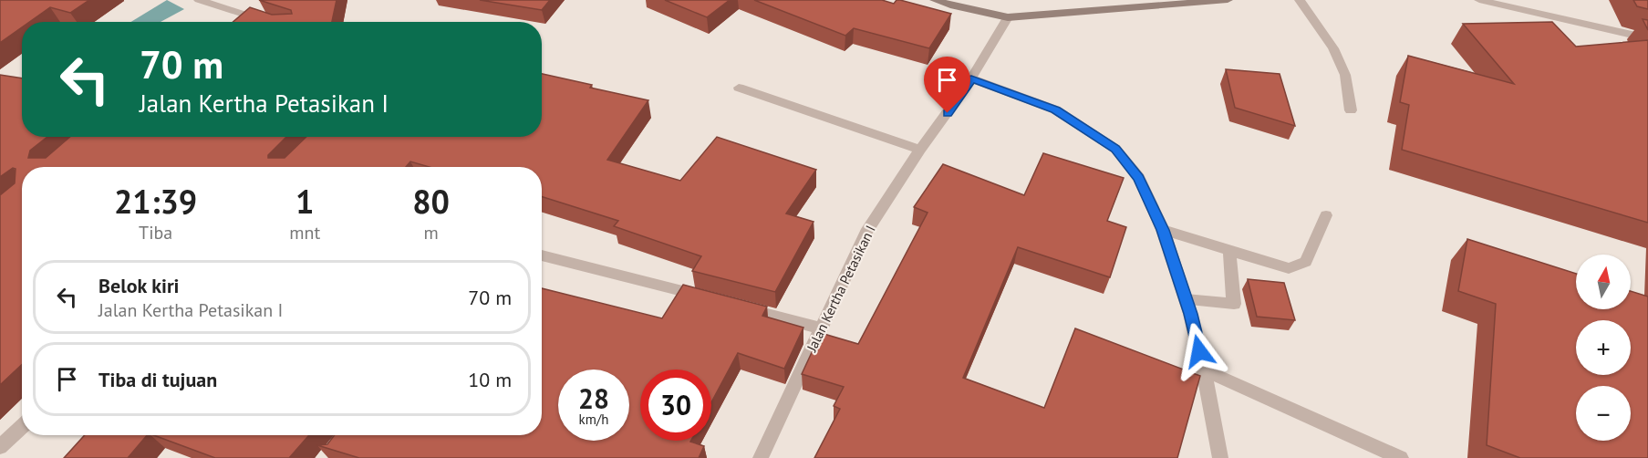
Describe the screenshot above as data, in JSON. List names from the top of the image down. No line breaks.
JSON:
{"streets":{"street":["Jalan Kertha Petasikan I"]},"north":"top","page":{"turn":["70 m","Jalan Kertha Petasikan I"],"eta":["21:39","Tiba","1","mnt","80","m"],"map_buttons":["+","−"],"list":[{"name":"Belok kiri","note":"Jalan Kertha Petasikan I","value":"70 m"},{"name":"Tiba di tujuan","value":"10 m"}],"speed":"28 km/h","limit":"30"}}
